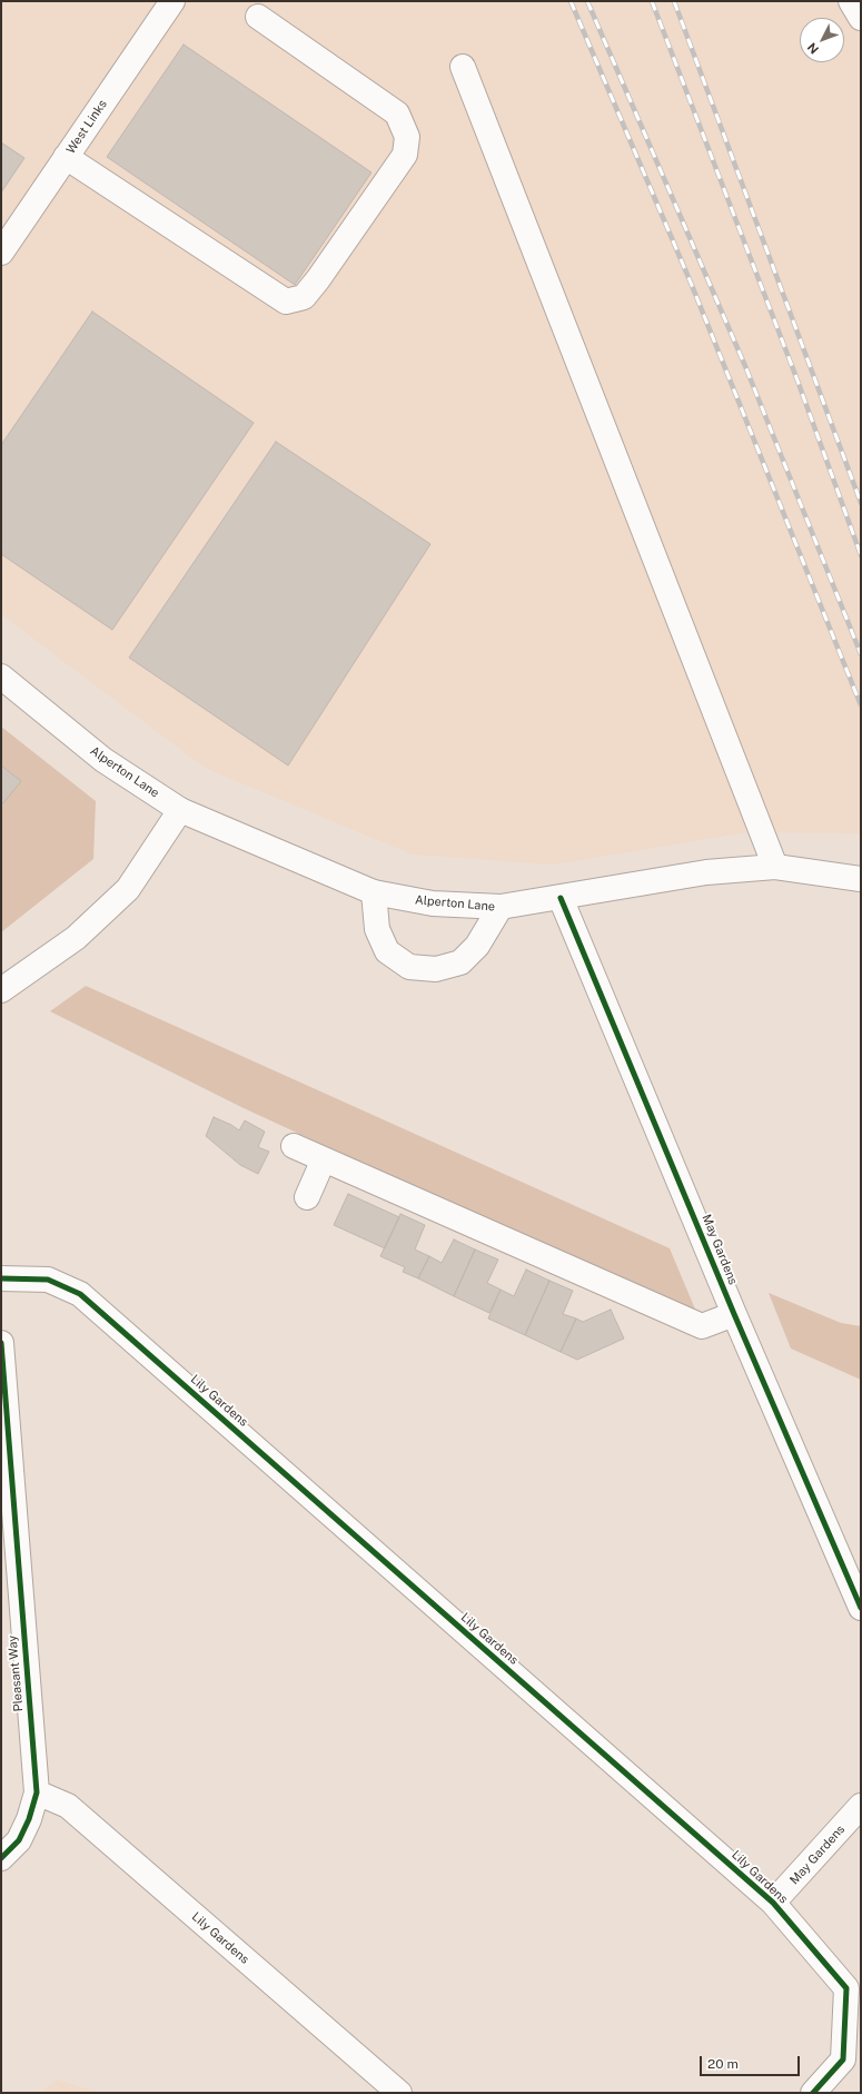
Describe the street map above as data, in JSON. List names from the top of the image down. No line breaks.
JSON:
{"streets":{"street":["West Links","Alperton Lane","May Gardens","Lily Gardens","Pleasant Way"]},"crossings":[["Alperton Lane","May Gardens"],["May Gardens","Lily Gardens"],["Lily Gardens","Pleasant Way"]],"scale_bar":"20 m","north":"bottom left"}
